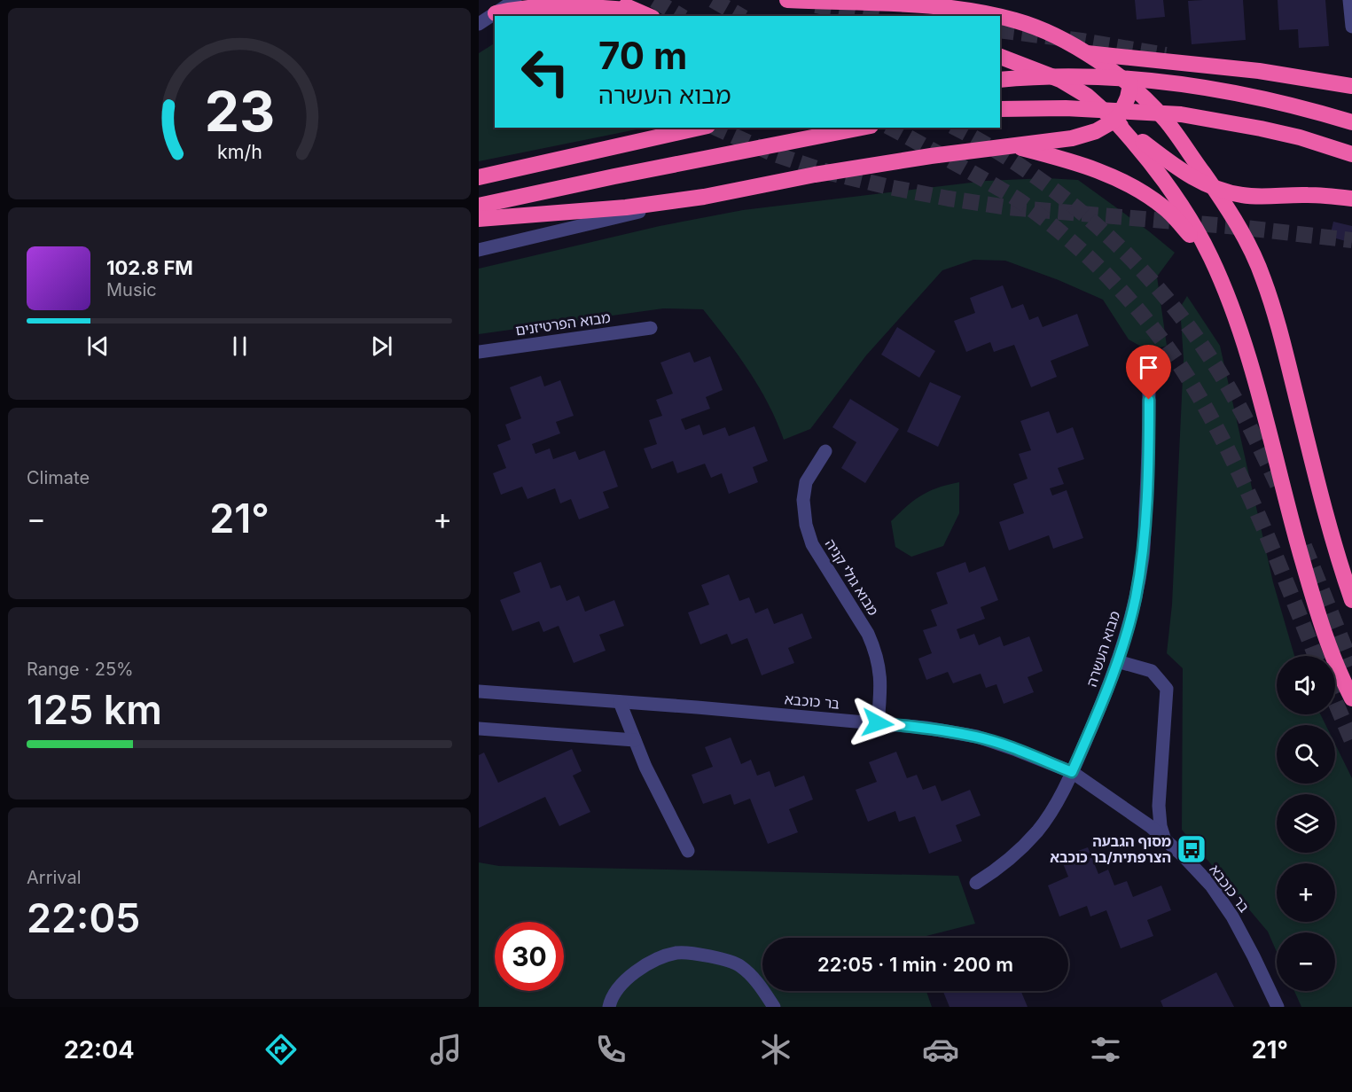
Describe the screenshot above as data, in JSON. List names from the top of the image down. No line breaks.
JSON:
{"streets":{"street":["מבוא הפרטיזנים","מבוא גולי קניה","מבוא העשרה","בר כוכבא"]},"crossings":[["מבוא גולי קניה","בר כוכבא"],["מבוא העשרה","בר כוכבא"]],"places":{"bus stop":["מסוף הגבעה הצרפתית/בר כוכבא"]},"page":{"turn":["70 m","מבוא העשרה"],"song":["102.8 FM","Music"],"tile":["Climate",["Range · 25%","125 km"],["Arrival","22:05"]],"heat":["−","21°","+"],"map_buttons":["+","−"],"limit":"30","trip":"22:05 · 1 min · 200 m","tabs":["22:04","21°"],"gauge":["23","km/h"]}}
